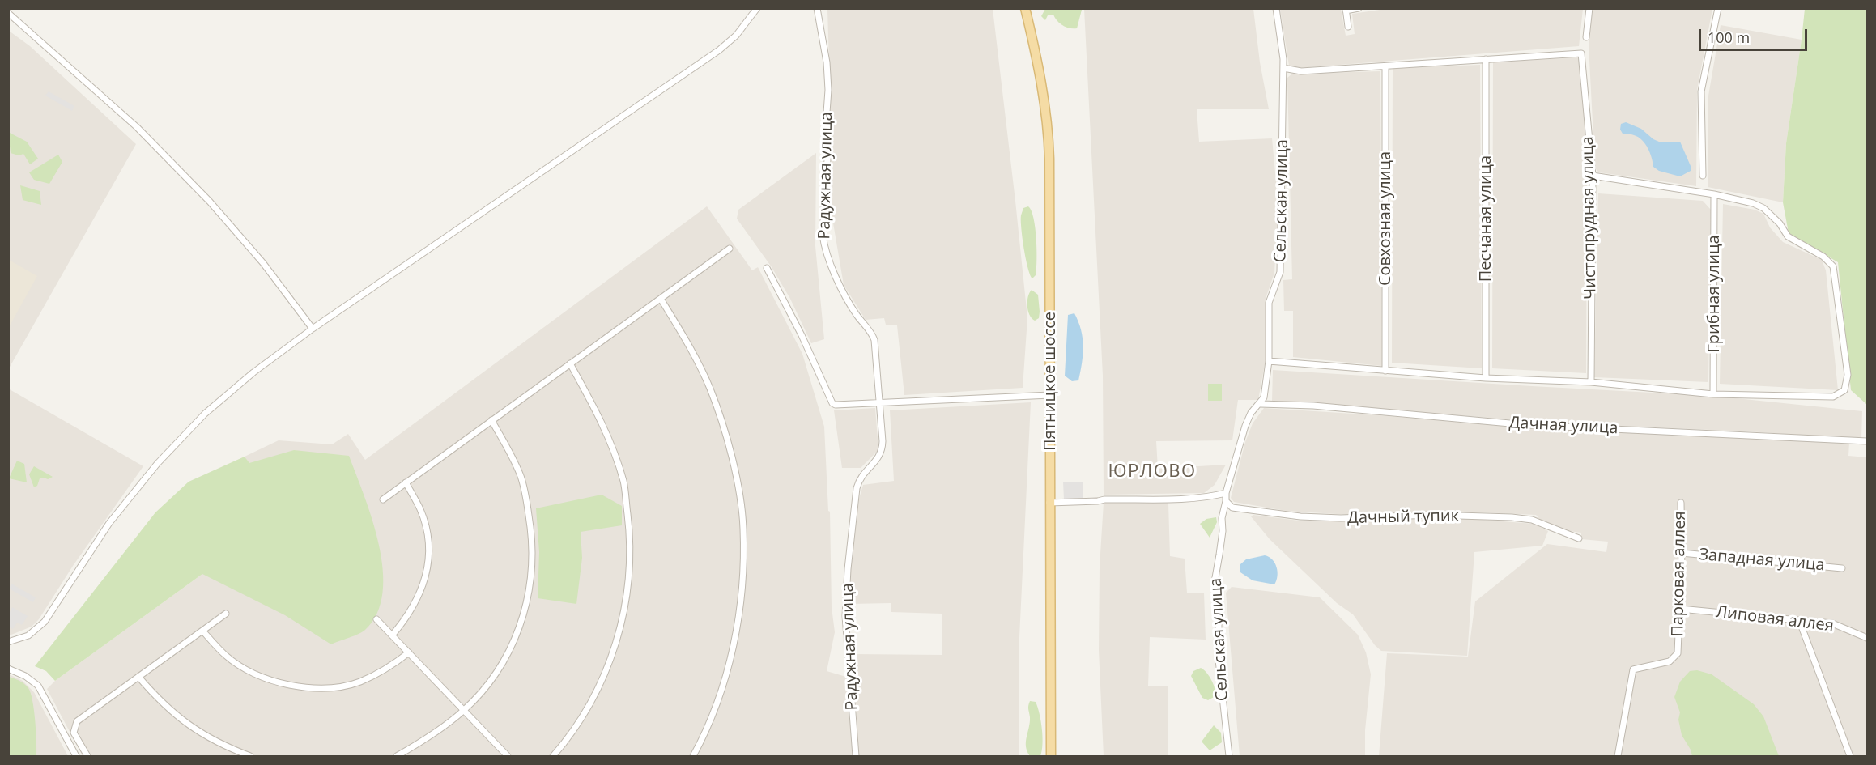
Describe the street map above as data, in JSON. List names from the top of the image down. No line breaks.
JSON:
{"streets":{"main road":["Пятницкое шоссе"],"street":["Радужная улица","Сельская улица","Чистопрудная улица","Совхозная улица","Песчаная улица","Грибная улица","Дачная улица","Дачный тупик","Западная улица","Парковая аллея","Липовая аллея"]},"crossings":[["Сельская улица","Дачная улица"],["Сельская улица","Дачный тупик"],["Чистопрудная улица","Песчаная улица"],["Западная улица","Парковая аллея"],["Парковая аллея","Липовая аллея"]],"districts":["ЮРЛОВО"],"scale_bar":"100 m"}
